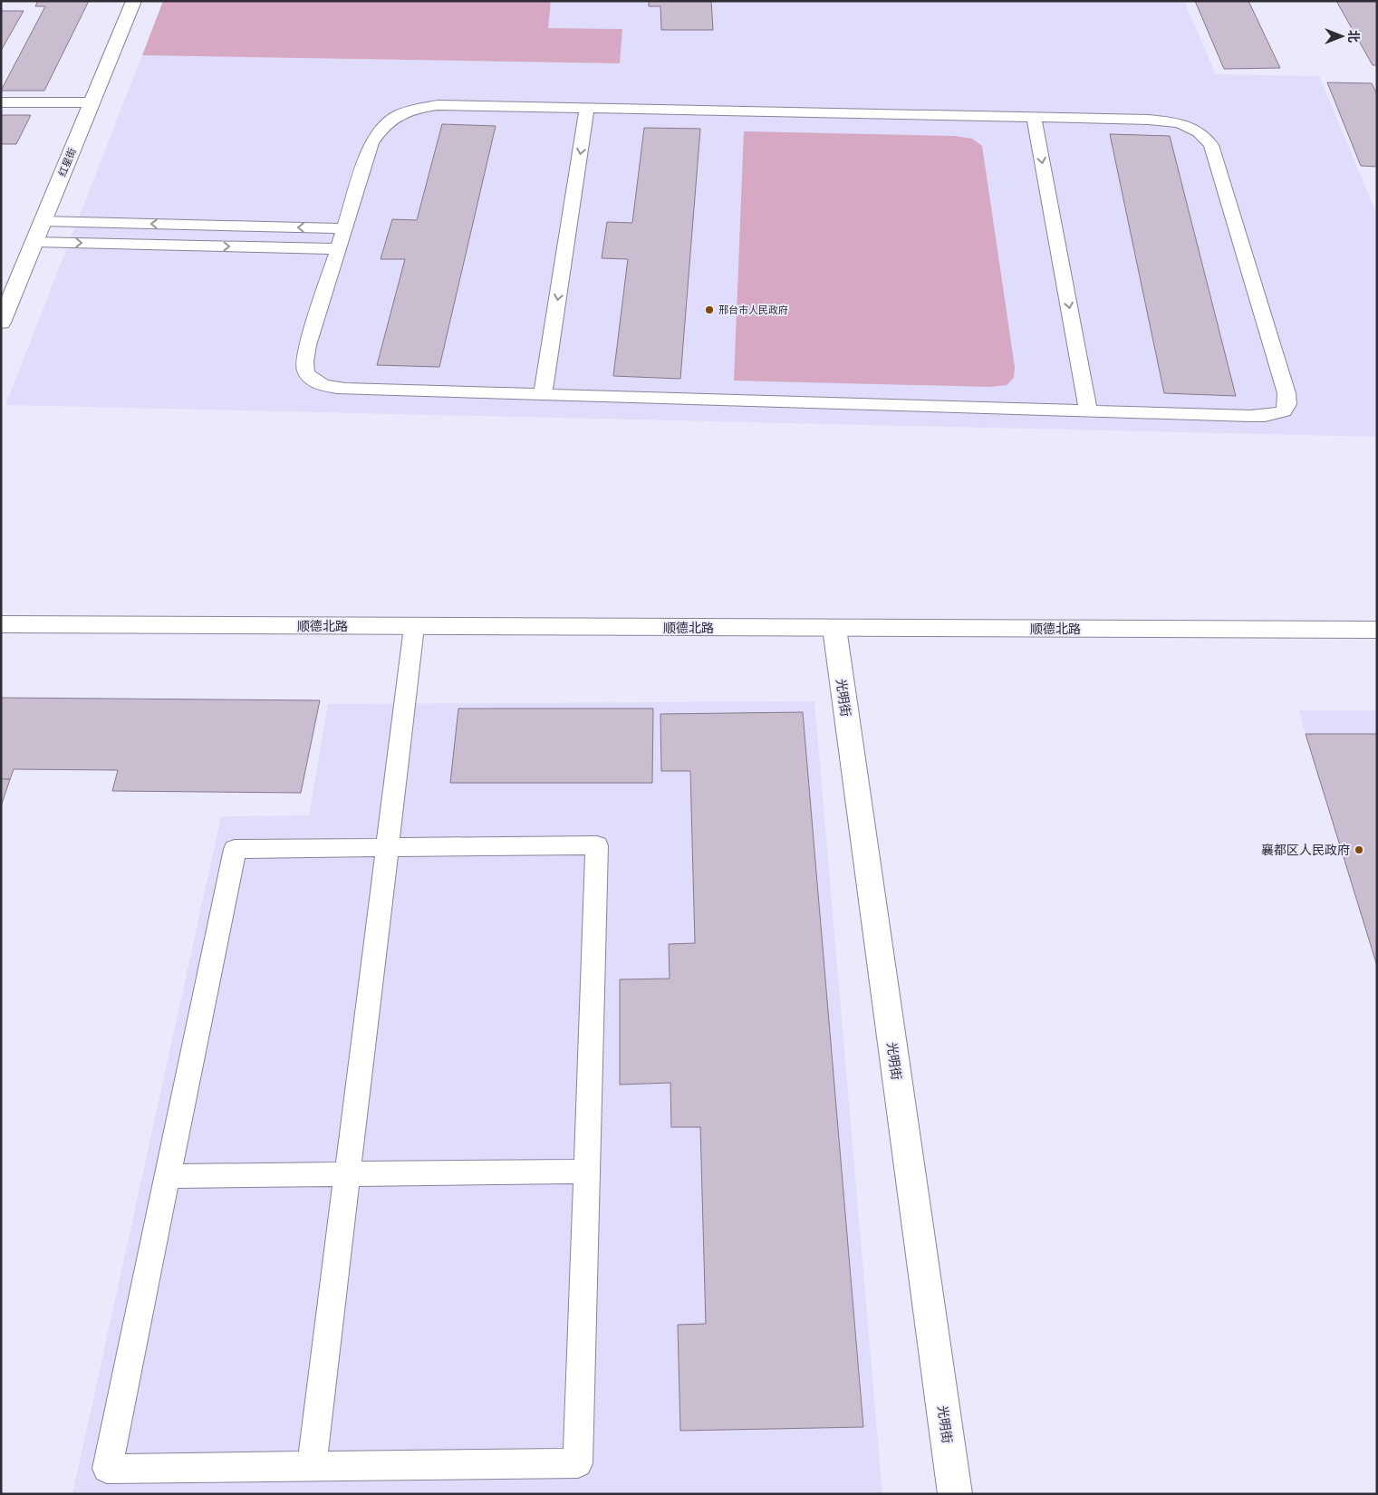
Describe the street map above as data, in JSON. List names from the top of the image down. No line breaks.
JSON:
{"streets":{"street":["红星街","顺德北路","光明街"]},"crossings":[["顺德北路","光明街"]],"places":["邢台市人民政府","襄都区人民政府"],"north":"right"}
